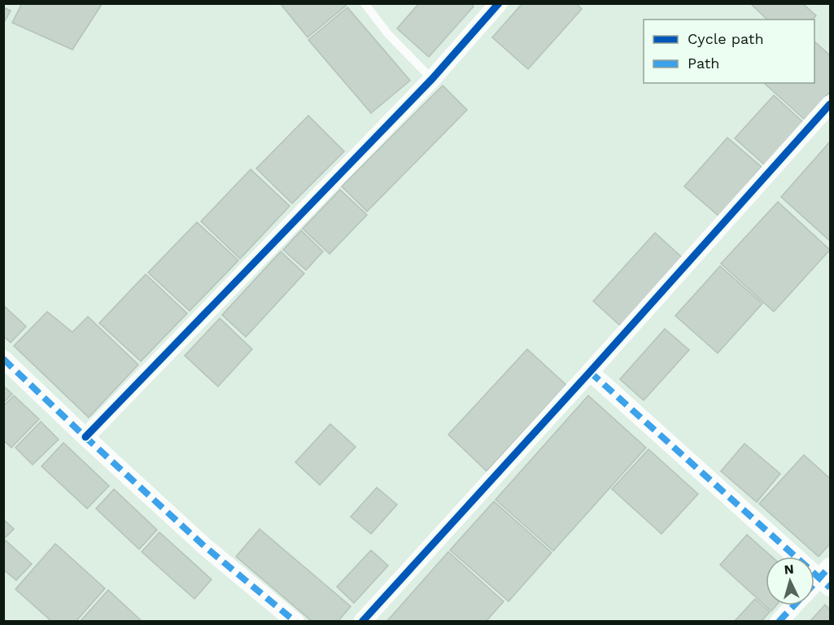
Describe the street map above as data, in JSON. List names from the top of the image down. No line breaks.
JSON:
{"legend":["Cycle path","Path"],"north":"top"}
